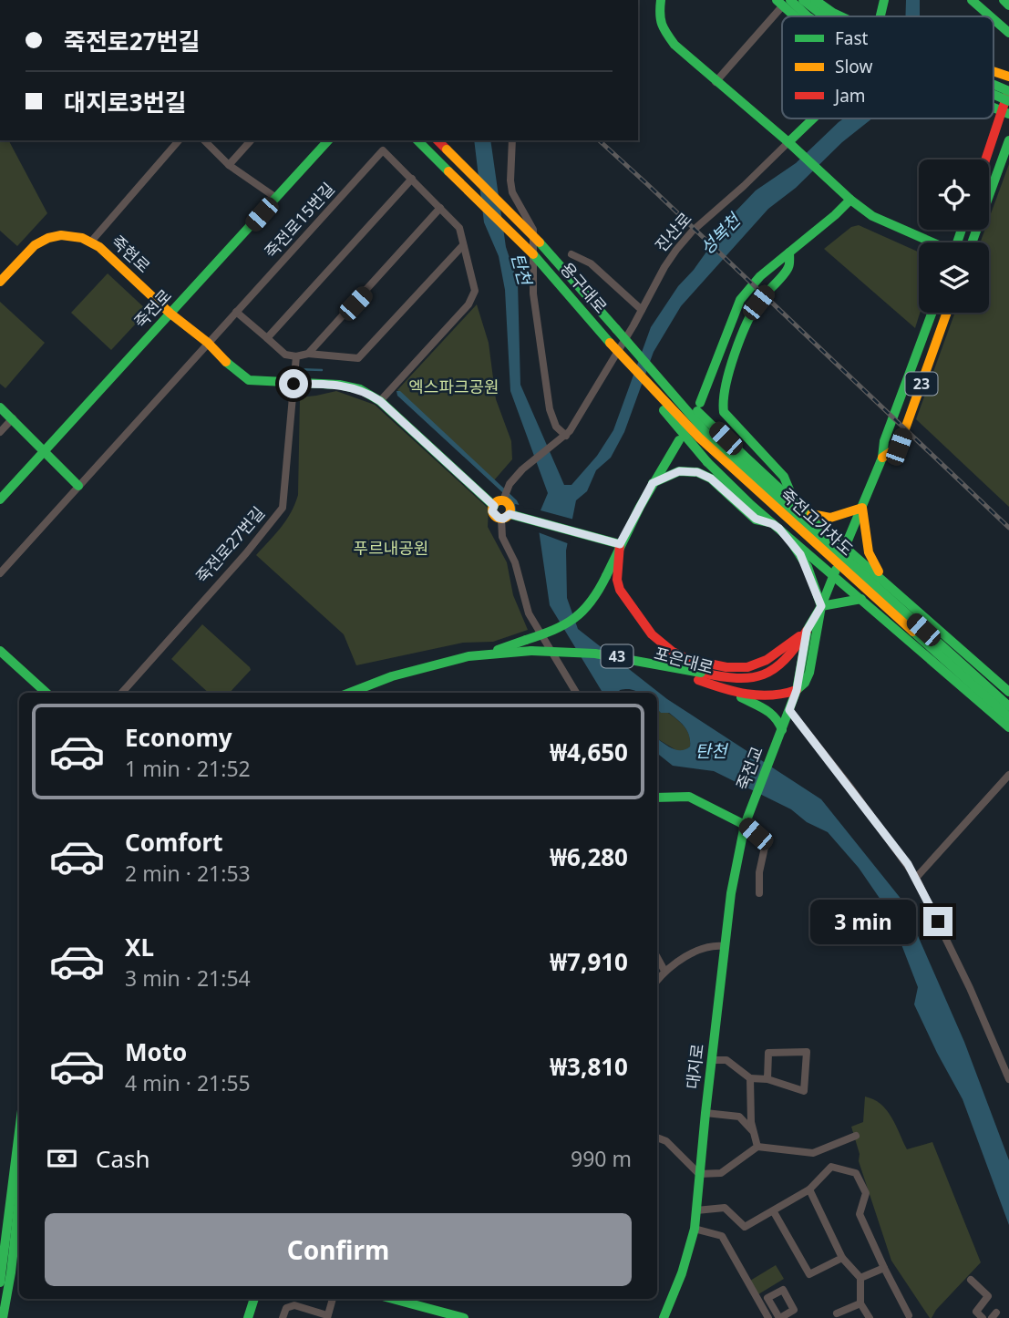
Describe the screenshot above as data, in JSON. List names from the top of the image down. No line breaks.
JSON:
{"streets":{"main road":["진산로","죽현로","용구대로","죽전로","23","죽전고가차도","43","포은대로","죽전교","대지로"],"street":["죽전로15번길","죽전로27번길"]},"crossings":[["죽현로","죽전로"],["용구대로","죽전고가차도"],["죽전교","대지로"]],"water":["성복천","탄천"],"parks":["엑스파크공원","푸르내공원"],"legend":["Fast","Slow","Jam"],"page":{"banner":["죽전로27번길","대지로3번길"],"list":[{"name":"Economy","note":"1 min · 21:52","value":"₩4,650"},{"name":"Comfort","note":"2 min · 21:53","value":"₩6,280"},{"name":"XL","note":"3 min · 21:54","value":"₩7,910"},{"name":"Moto","note":"4 min · 21:55","value":"₩3,810"}],"bubble":"3 min","pay":["Cash","990 m"],"buttons":"Confirm"}}
